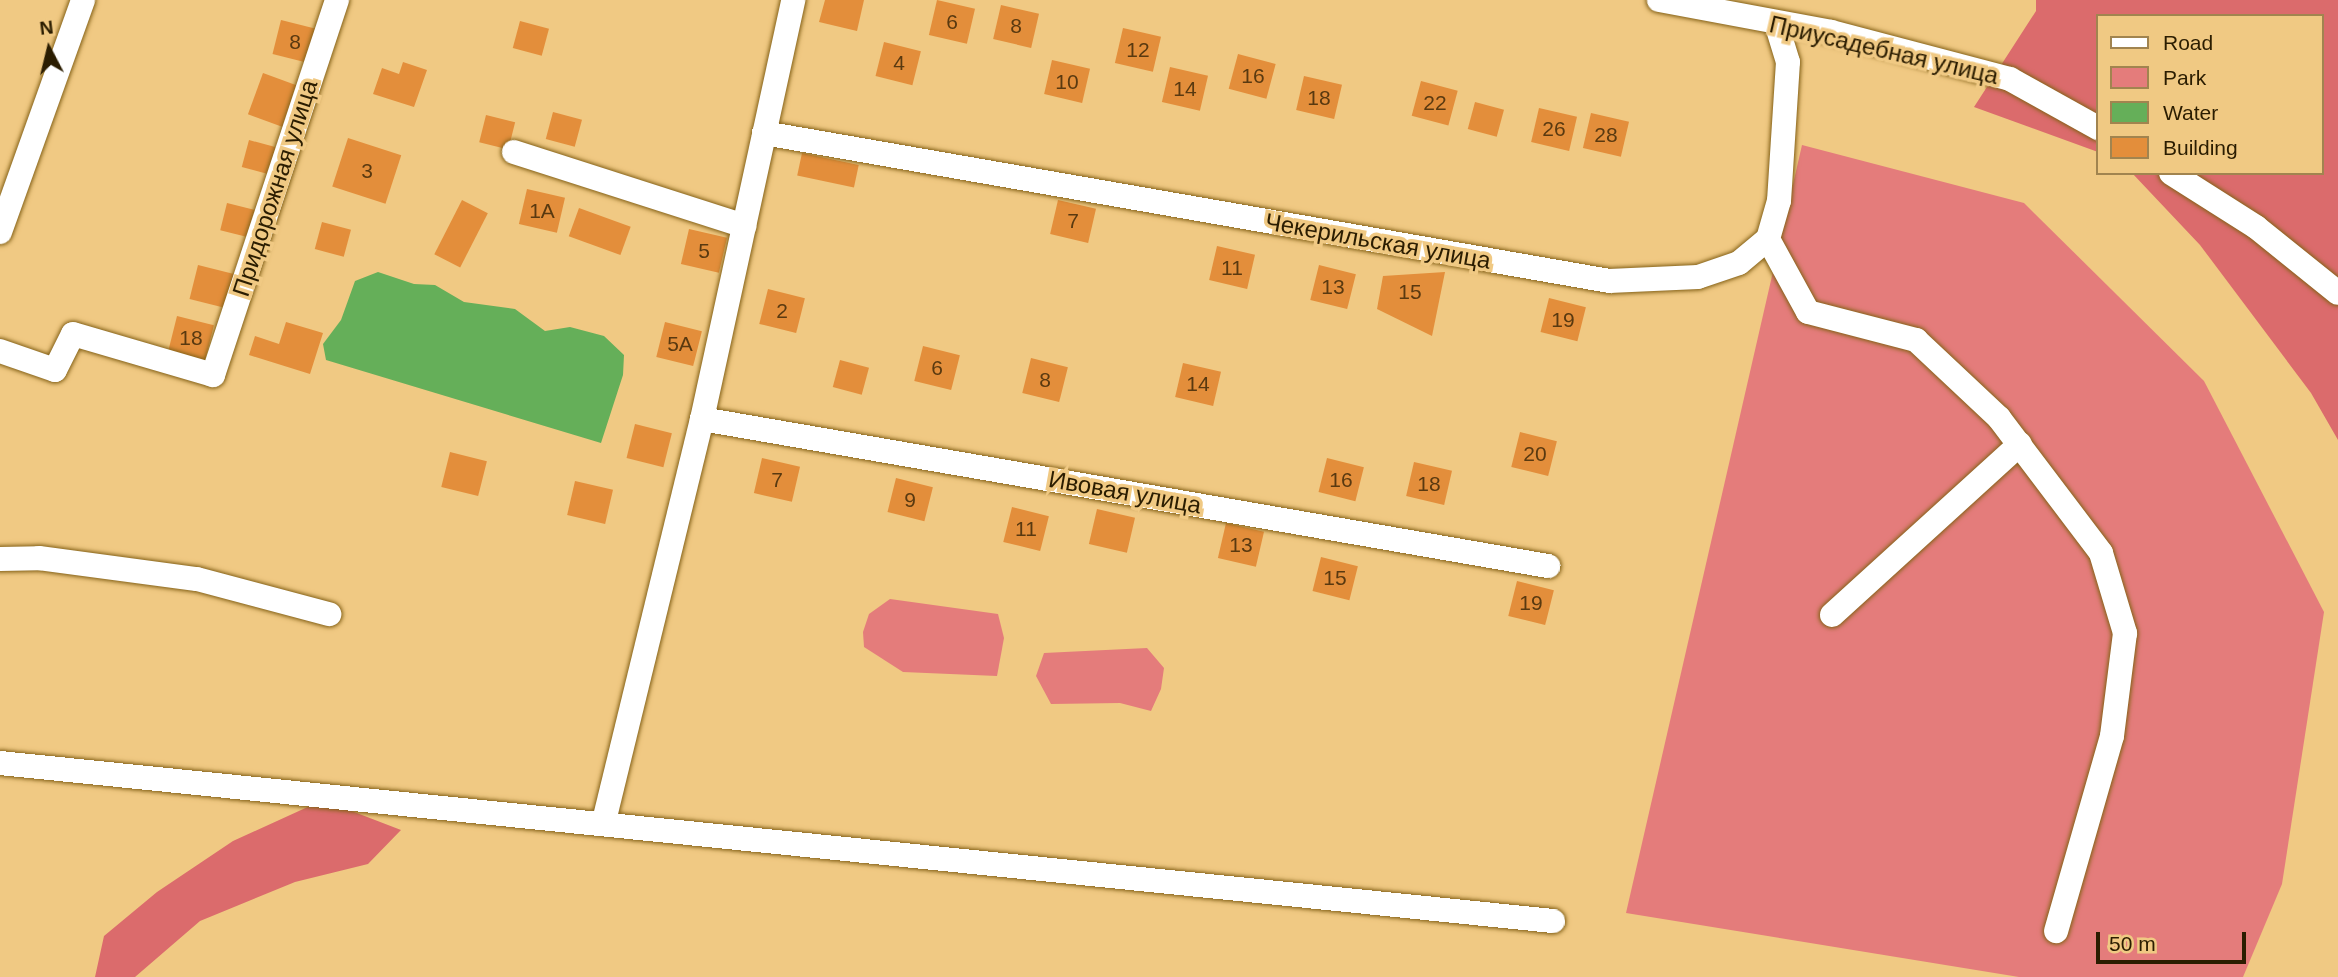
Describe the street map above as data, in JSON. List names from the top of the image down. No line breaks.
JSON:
{"streets":{"street":["Приусадебная улица","Придорожная улица","Чекерильская улица","Ивовая улица"]},"house_numbers":["6","8","8","12","4","16","10","14","18","22","26","28","3","1А","7","5","11","13","15","2","19","18","5А","6","8","14","20","7","16","18","9","11","13","15","19"],"legend":["Road","Park","Water","Building"],"scale_bar":"50 m","north":"top"}
